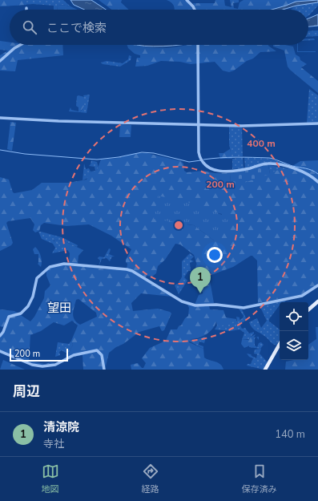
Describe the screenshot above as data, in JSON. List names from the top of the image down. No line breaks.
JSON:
{"districts":["望田"],"scale_bar":"200 m","page":{"search":"ここで検索","pins":"1","scale":"200 m","heading":"周辺","list":[{"mark":"1","name":"清涼院","note":"寺社","value":"140 m"}],"nav":["地図","経路","保存済み"]},"rings":["400 m","200 m"]}
